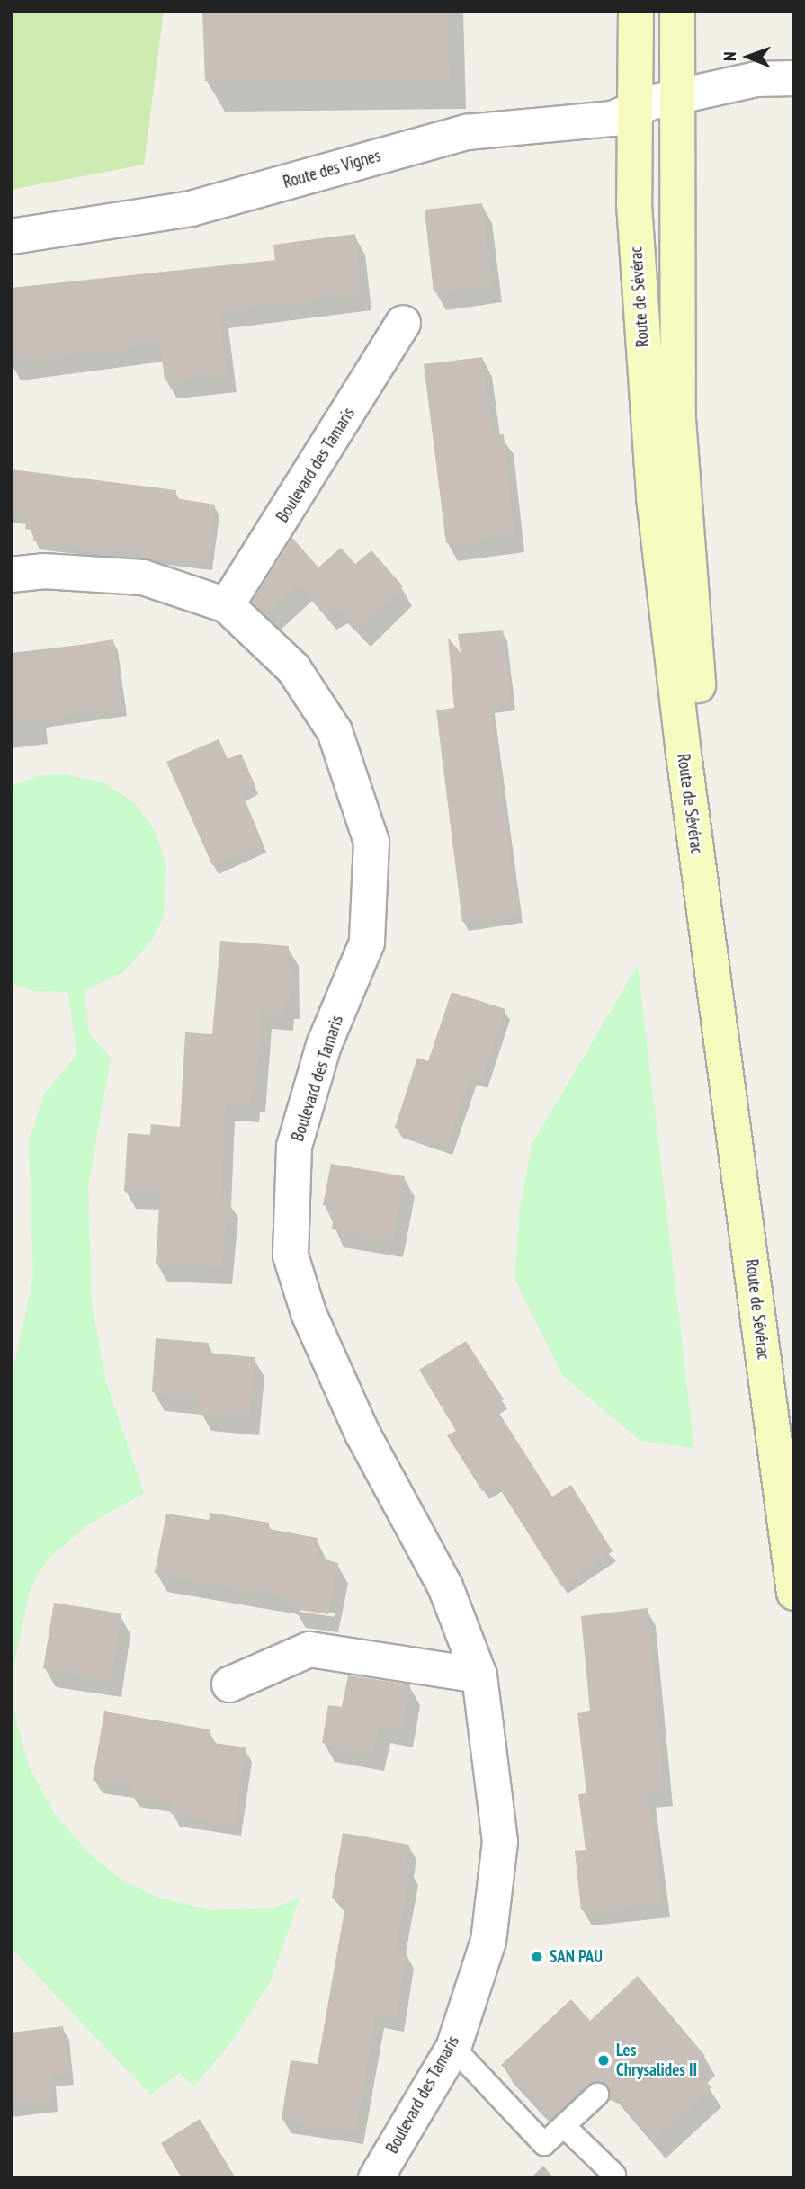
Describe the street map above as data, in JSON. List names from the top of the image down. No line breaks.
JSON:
{"streets":{"main road":["Route de Sévérac"],"street":["Route des Vignes","Boulevard des Tamaris"]},"crossings":[["Route des Vignes","Route de Sévérac"]],"places":["SAN PAU","Les Chrysalides II"],"north":"left"}
